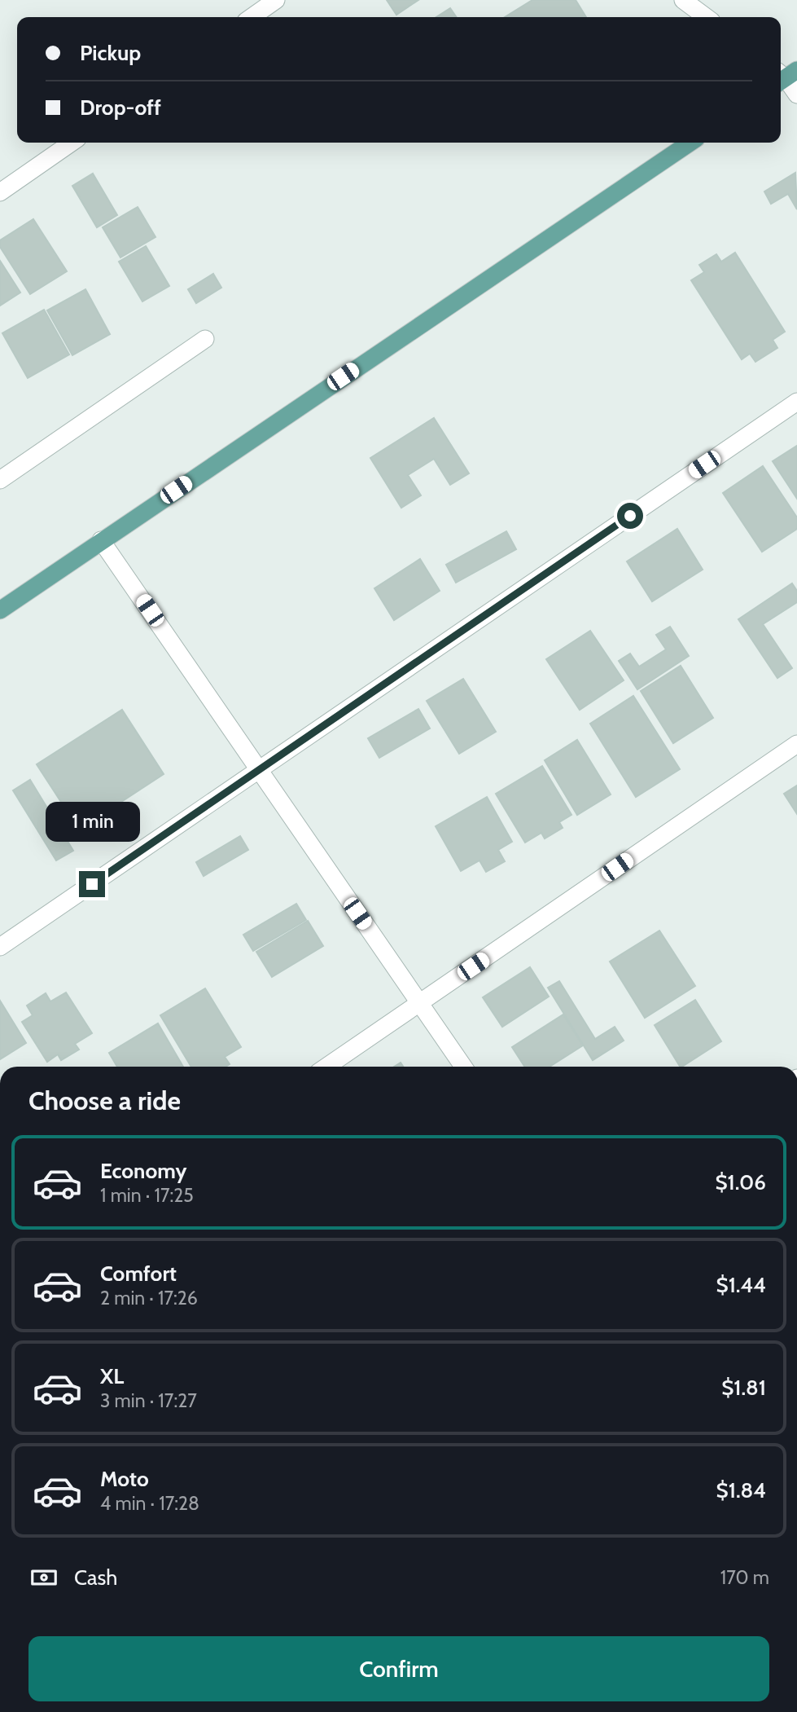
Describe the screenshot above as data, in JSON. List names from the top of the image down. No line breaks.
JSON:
{"page":{"banner":["Pickup","Drop-off"],"bubble":"1 min","heading":"Choose a ride","list":[{"name":"Economy","note":"1 min · 17:25","value":"$1.06"},{"name":"Comfort","note":"2 min · 17:26","value":"$1.44"},{"name":"XL","note":"3 min · 17:27","value":"$1.81"},{"name":"Moto","note":"4 min · 17:28","value":"$1.84"}],"pay":["Cash","170 m"],"buttons":"Confirm"}}
